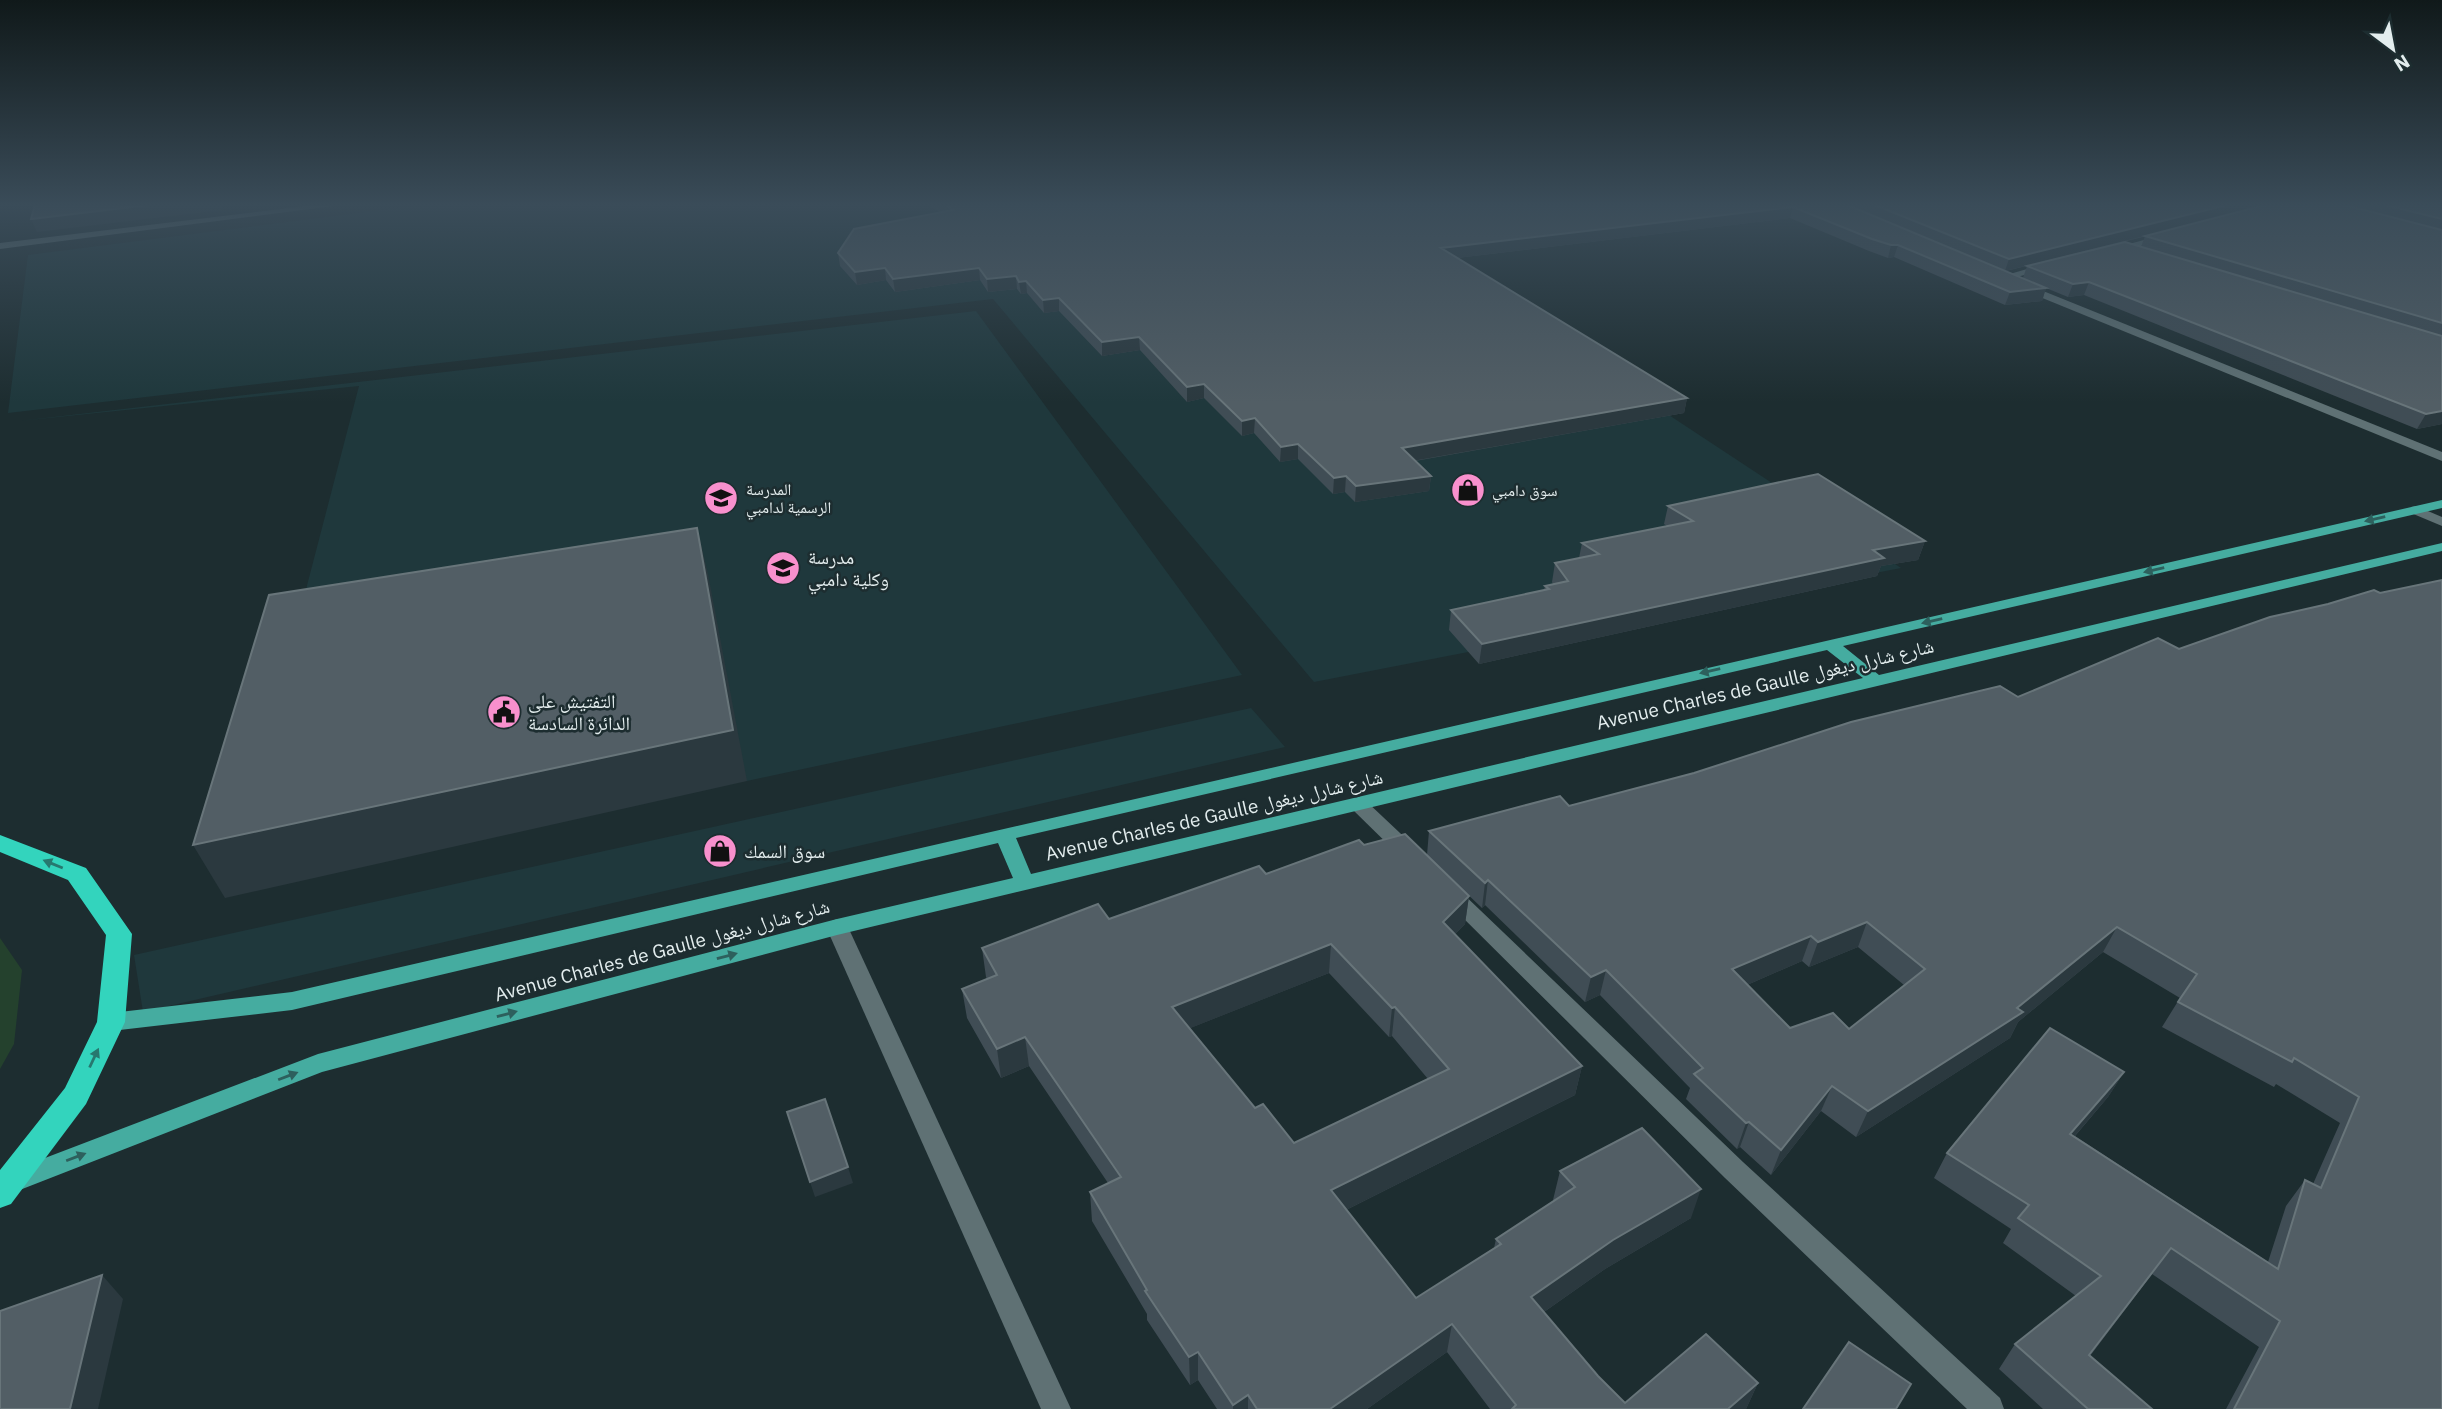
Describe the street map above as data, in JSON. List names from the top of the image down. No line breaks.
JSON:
{"streets":{"main road":["Avenue Charles de Gaulle شارع شارل ديغول"]},"places":{"shop":["سوق دامبي","سوق السمك"],"school or university":["المدرسة الرسمية لدامبي","مدرسة وكلية دامبي"],"public building":["التفتيش على الدائرة السادسة"]},"north":"bottom right"}
